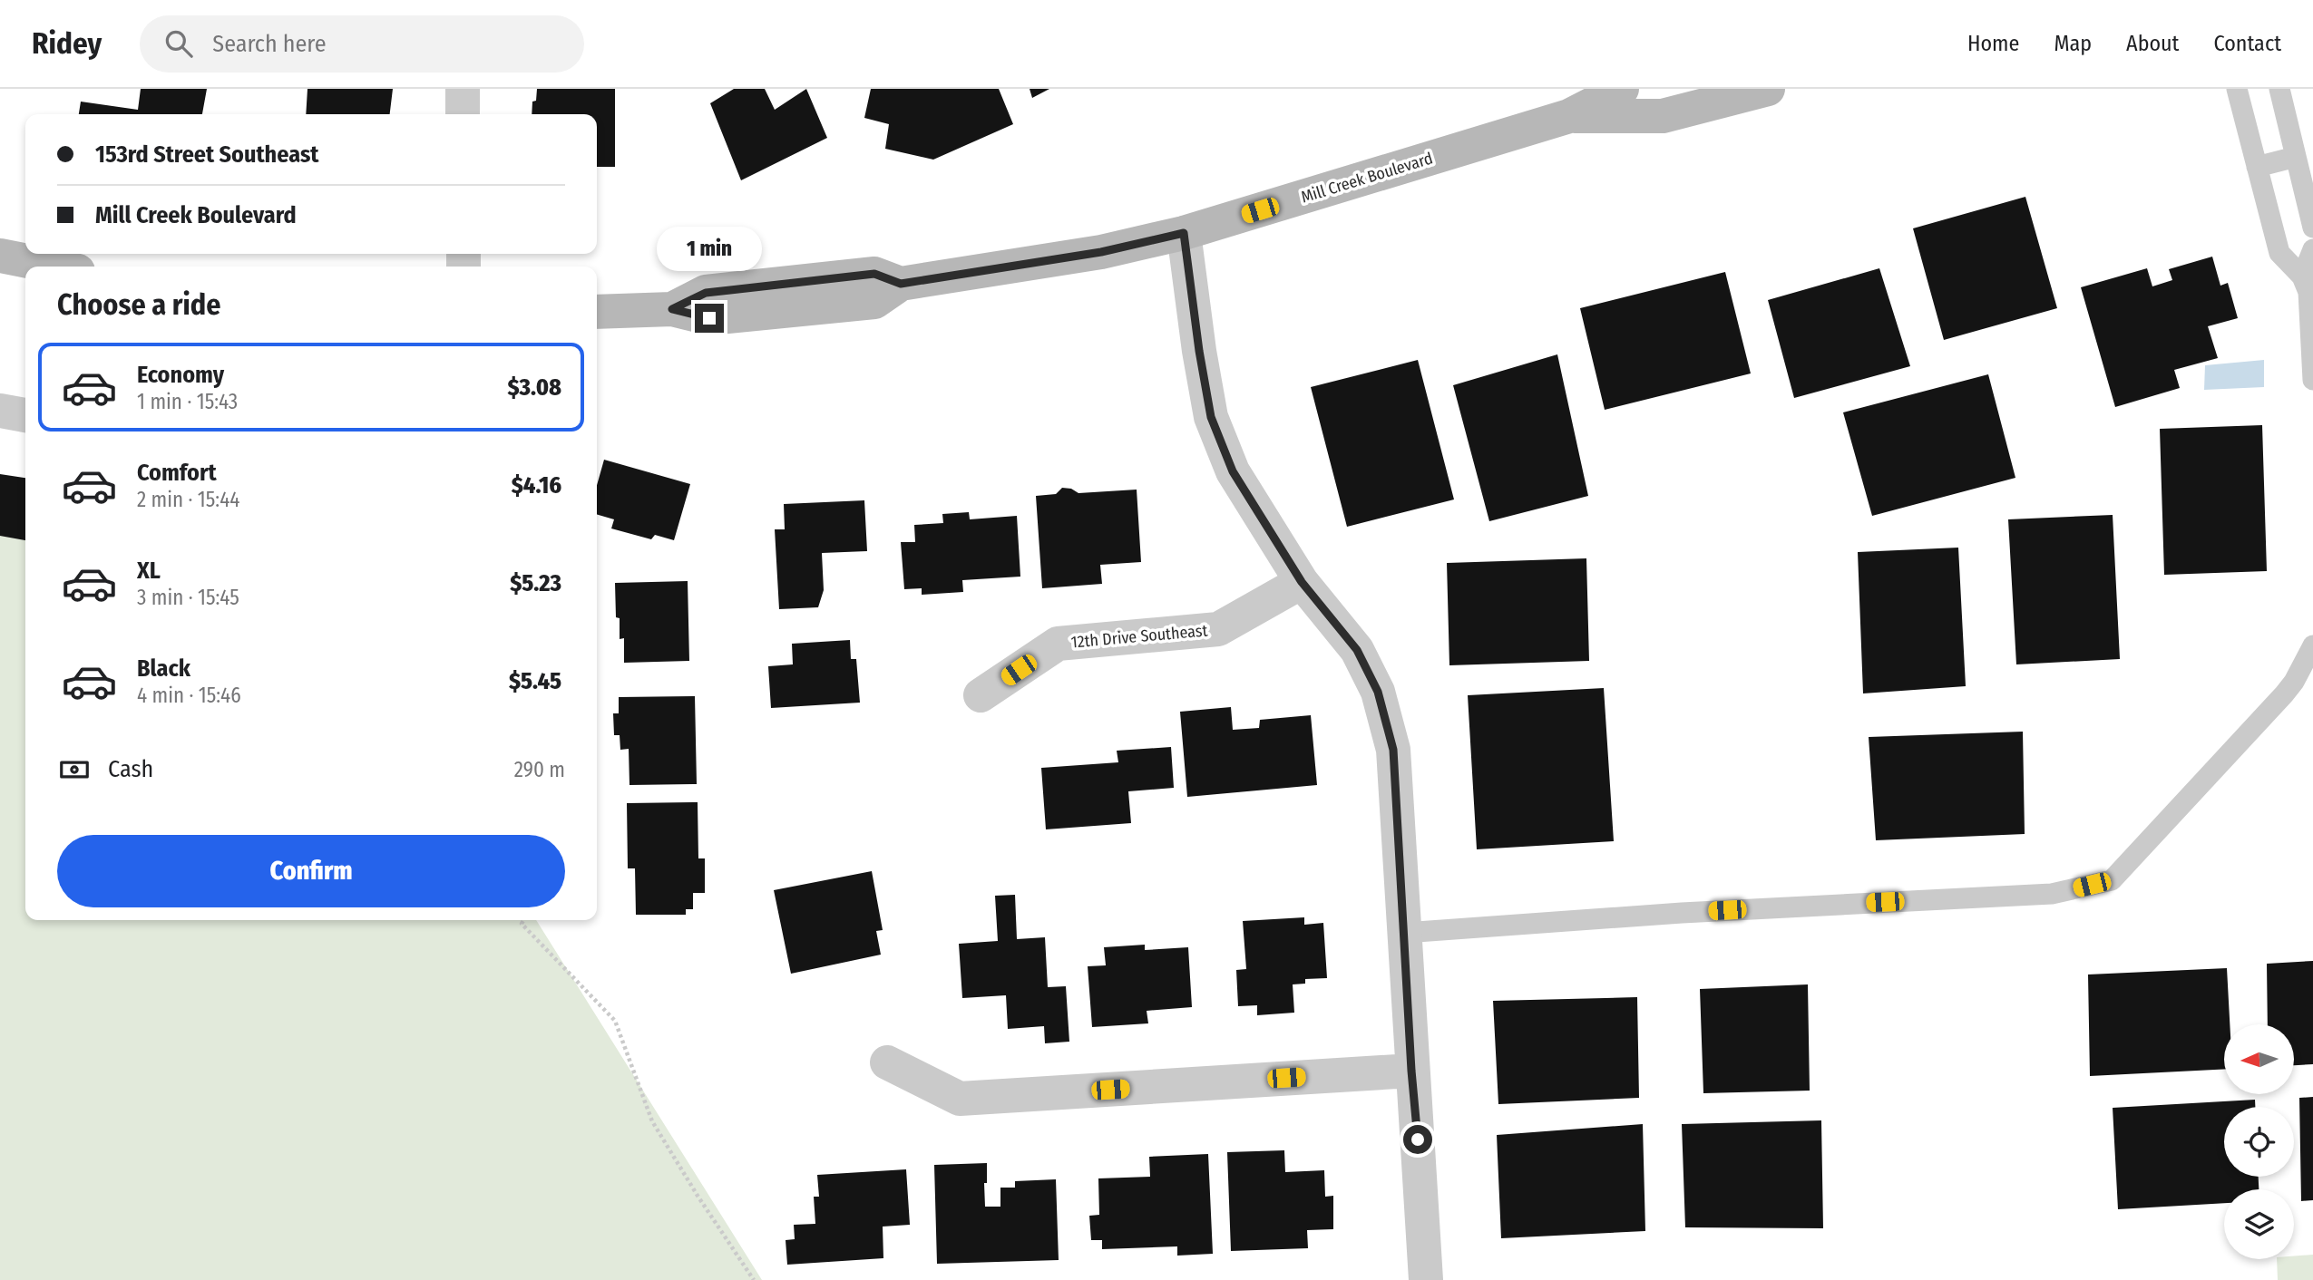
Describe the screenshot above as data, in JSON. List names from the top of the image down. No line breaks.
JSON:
{"streets":{"street":["Mill Creek Boulevard","12th Drive Southeast"]},"north":"left","page":{"header":"Ridey","search":"Search here","nav":["Home","Map","About","Contact"],"banner":["153rd Street Southeast","Mill Creek Boulevard"],"bubble":"1 min","heading":"Choose a ride","list":[{"name":"Economy","note":"1 min · 15:43","value":"$3.08"},{"name":"Comfort","note":"2 min · 15:44","value":"$4.16"},{"name":"XL","note":"3 min · 15:45","value":"$5.23"},{"name":"Black","note":"4 min · 15:46","value":"$5.45"}],"pay":["Cash","290 m"],"buttons":"Confirm"}}
